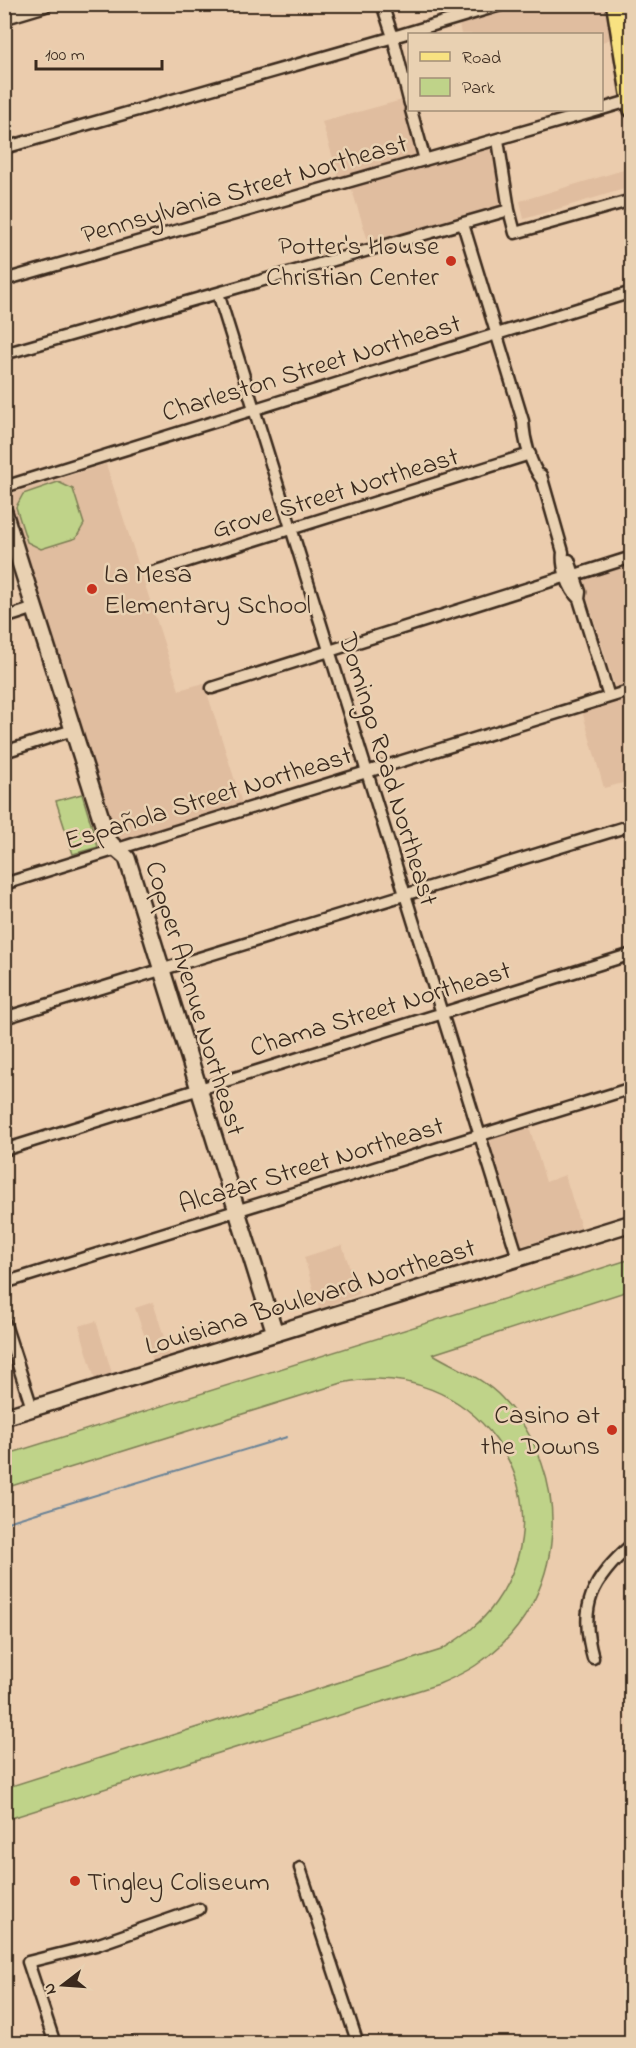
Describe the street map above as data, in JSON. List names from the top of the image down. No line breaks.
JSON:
{"streets":{"street":["Pennsylvania Street Northeast","Charleston Street Northeast","Grove Street Northeast","Domingo Road Northeast","Española Street Northeast","Copper Avenue Northeast","Chama Street Northeast","Alcazar Street Northeast","Louisiana Boulevard Northeast"]},"crossings":[["Charleston Street Northeast","Domingo Road Northeast"],["Grove Street Northeast","Domingo Road Northeast"],["Domingo Road Northeast","Española Street Northeast"],["Domingo Road Northeast","Chama Street Northeast"],["Domingo Road Northeast","Alcazar Street Northeast"],["Domingo Road Northeast","Louisiana Boulevard Northeast"],["Española Street Northeast","Copper Avenue Northeast"],["Copper Avenue Northeast","Chama Street Northeast"],["Copper Avenue Northeast","Alcazar Street Northeast"],["Copper Avenue Northeast","Louisiana Boulevard Northeast"]],"places":["Potter's House Christian Center","La Mesa Elementary School","Casino at the Downs","Tingley Coliseum"],"legend":["Road","Park"],"scale_bar":"100 m","north":"left"}
